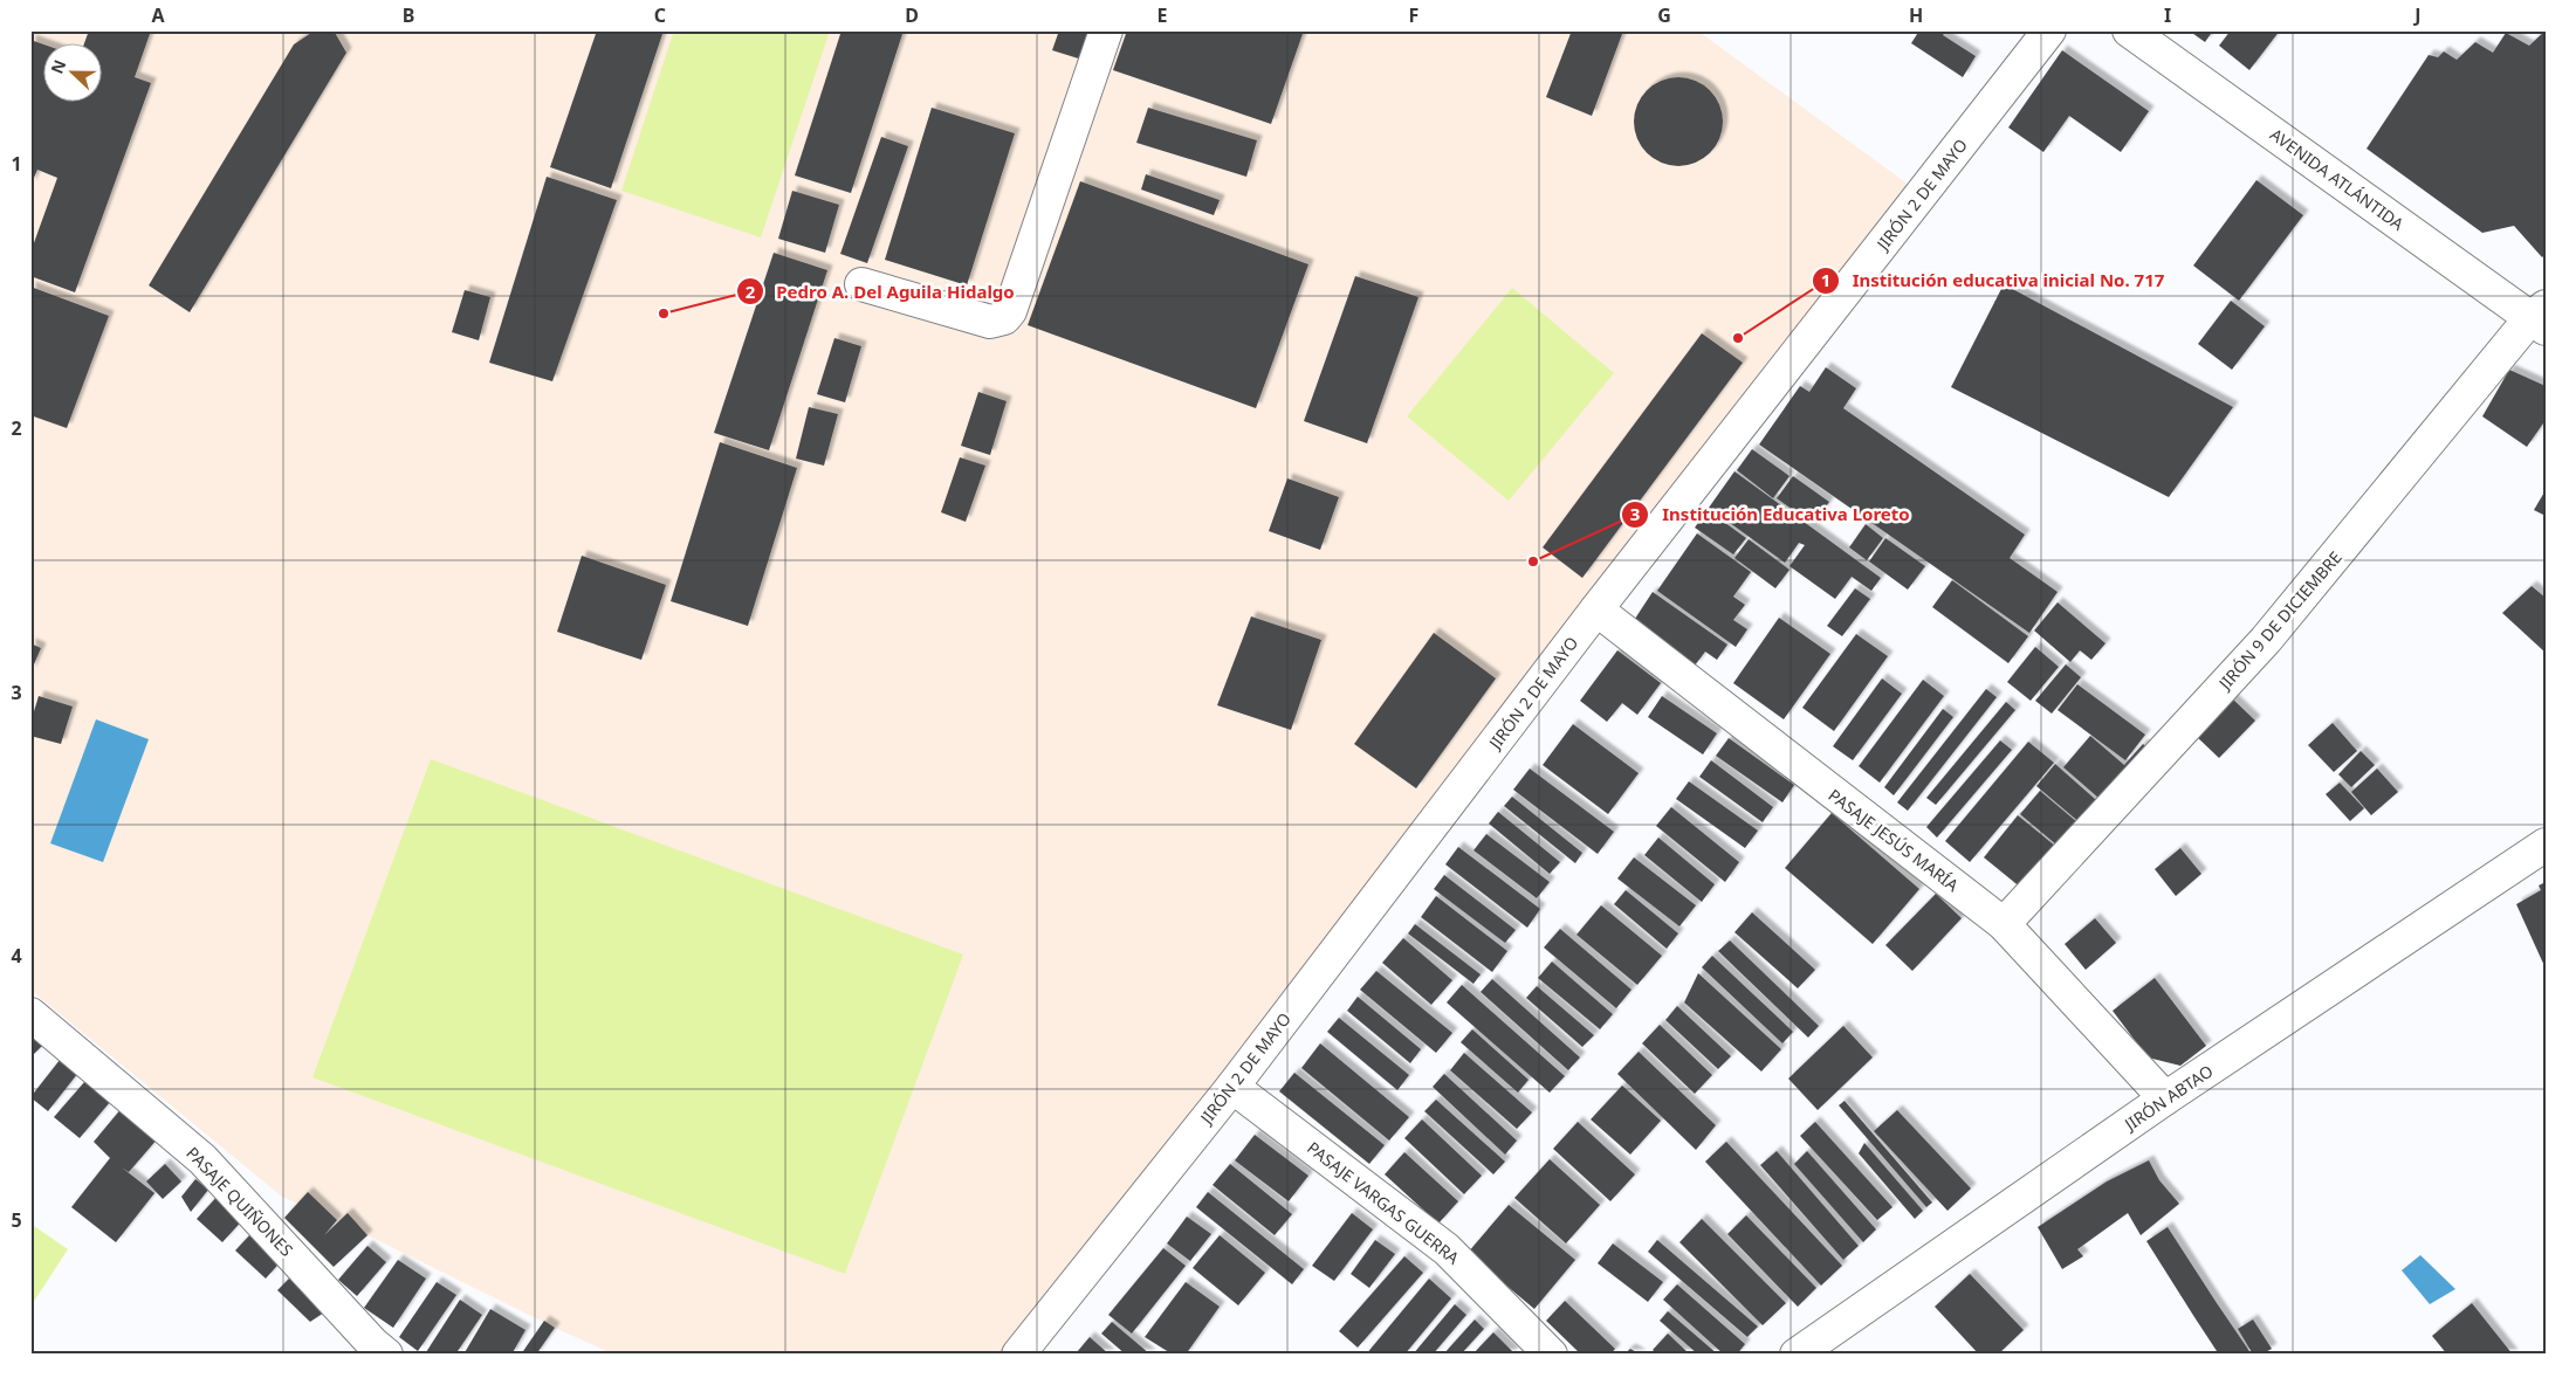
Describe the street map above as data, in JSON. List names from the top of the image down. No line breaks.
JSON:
{"streets":{"street":["AVENIDA ATLÁNTIDA","JIRÓN 2 DE MAYO","JIRÓN 9 DE DICIEMBRE","PASAJE JESÚS MARÍA","JIRÓN ABTAO","PASAJE QUIÑONES","PASAJE VARGAS GUERRA"]},"crossings":[["AVENIDA ATLÁNTIDA","JIRÓN 9 DE DICIEMBRE"],["JIRÓN 2 DE MAYO","PASAJE JESÚS MARÍA"],["JIRÓN 2 DE MAYO","PASAJE VARGAS GUERRA"],["JIRÓN 9 DE DICIEMBRE","PASAJE JESÚS MARÍA"],["PASAJE JESÚS MARÍA","JIRÓN ABTAO"]],"places":["Pedro A. Del Aguila Hidalgo","Institución educativa inicial No. 717","Institución Educativa Loreto"],"north":"left","grid":{"columns":["A","B","C","D","E","F","G","H","I","J"],"rows":["1","2","3","4","5"]}}
